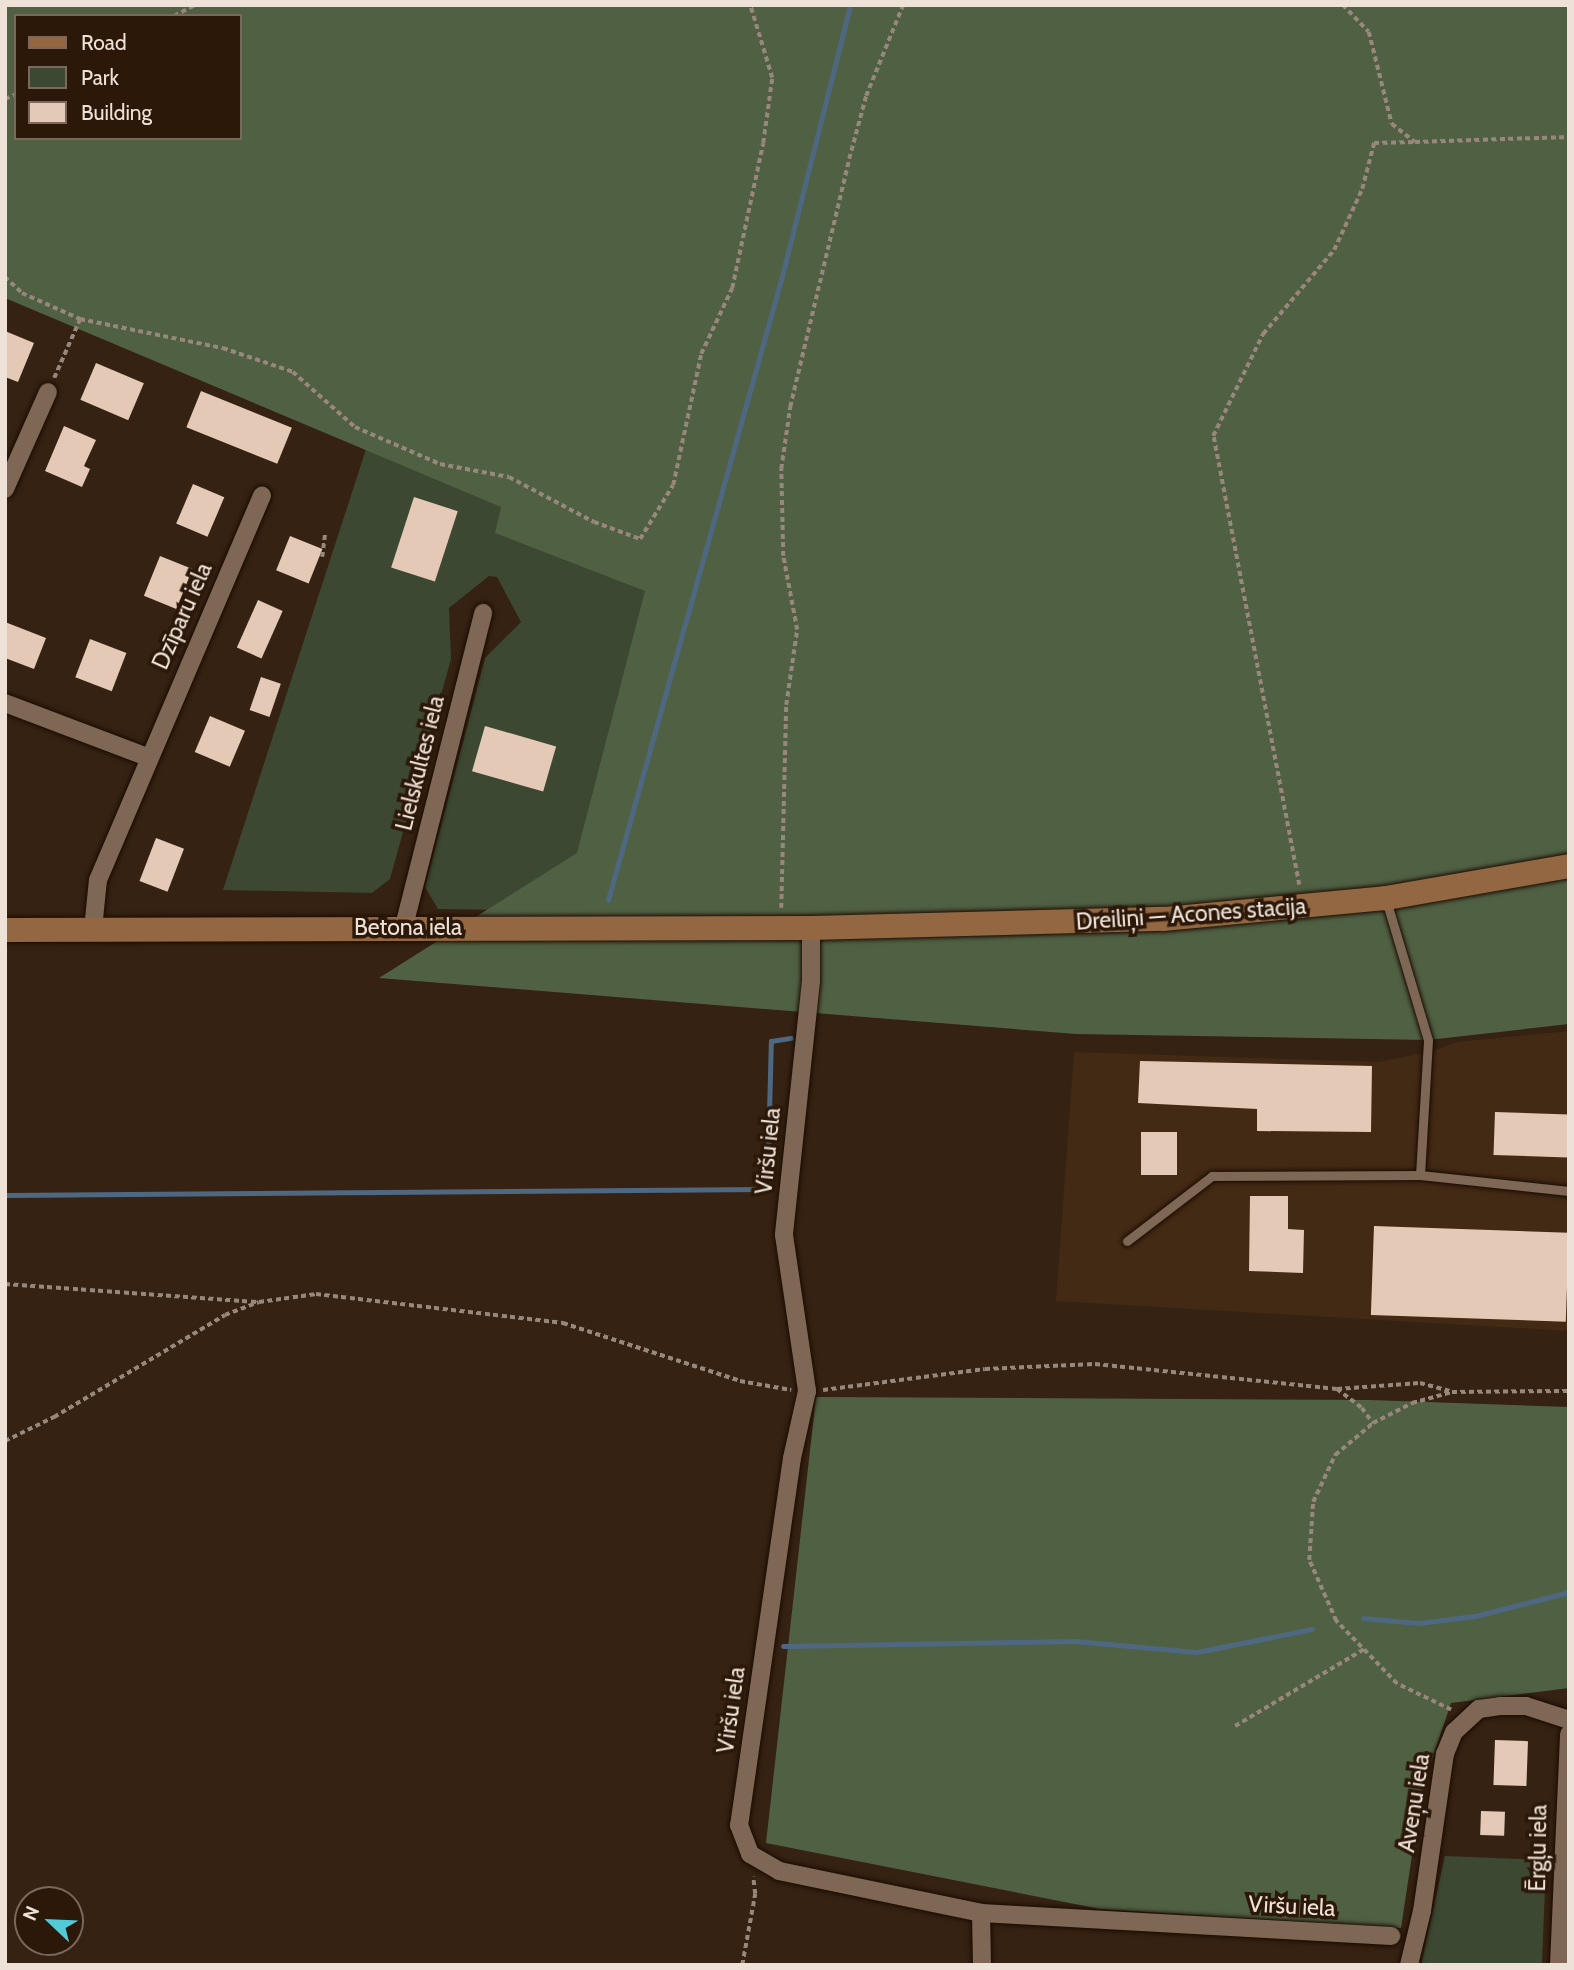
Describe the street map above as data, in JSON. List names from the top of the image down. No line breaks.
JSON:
{"streets":{"main road":["Dreiliņi — Acones stacija","Betona iela"],"street":["Dzīparu iela","Lielskultes iela","Viršu iela","Aveņu iela","Ērgļu iela"]},"crossings":[["Dzīparu iela","Betona iela"],["Lielskultes iela","Betona iela"],["Dreiliņi — Acones stacija","Betona iela"],["Dreiliņi — Acones stacija","Viršu iela"],["Betona iela","Viršu iela"]],"legend":["Road","Park","Building"],"north":"top left"}
